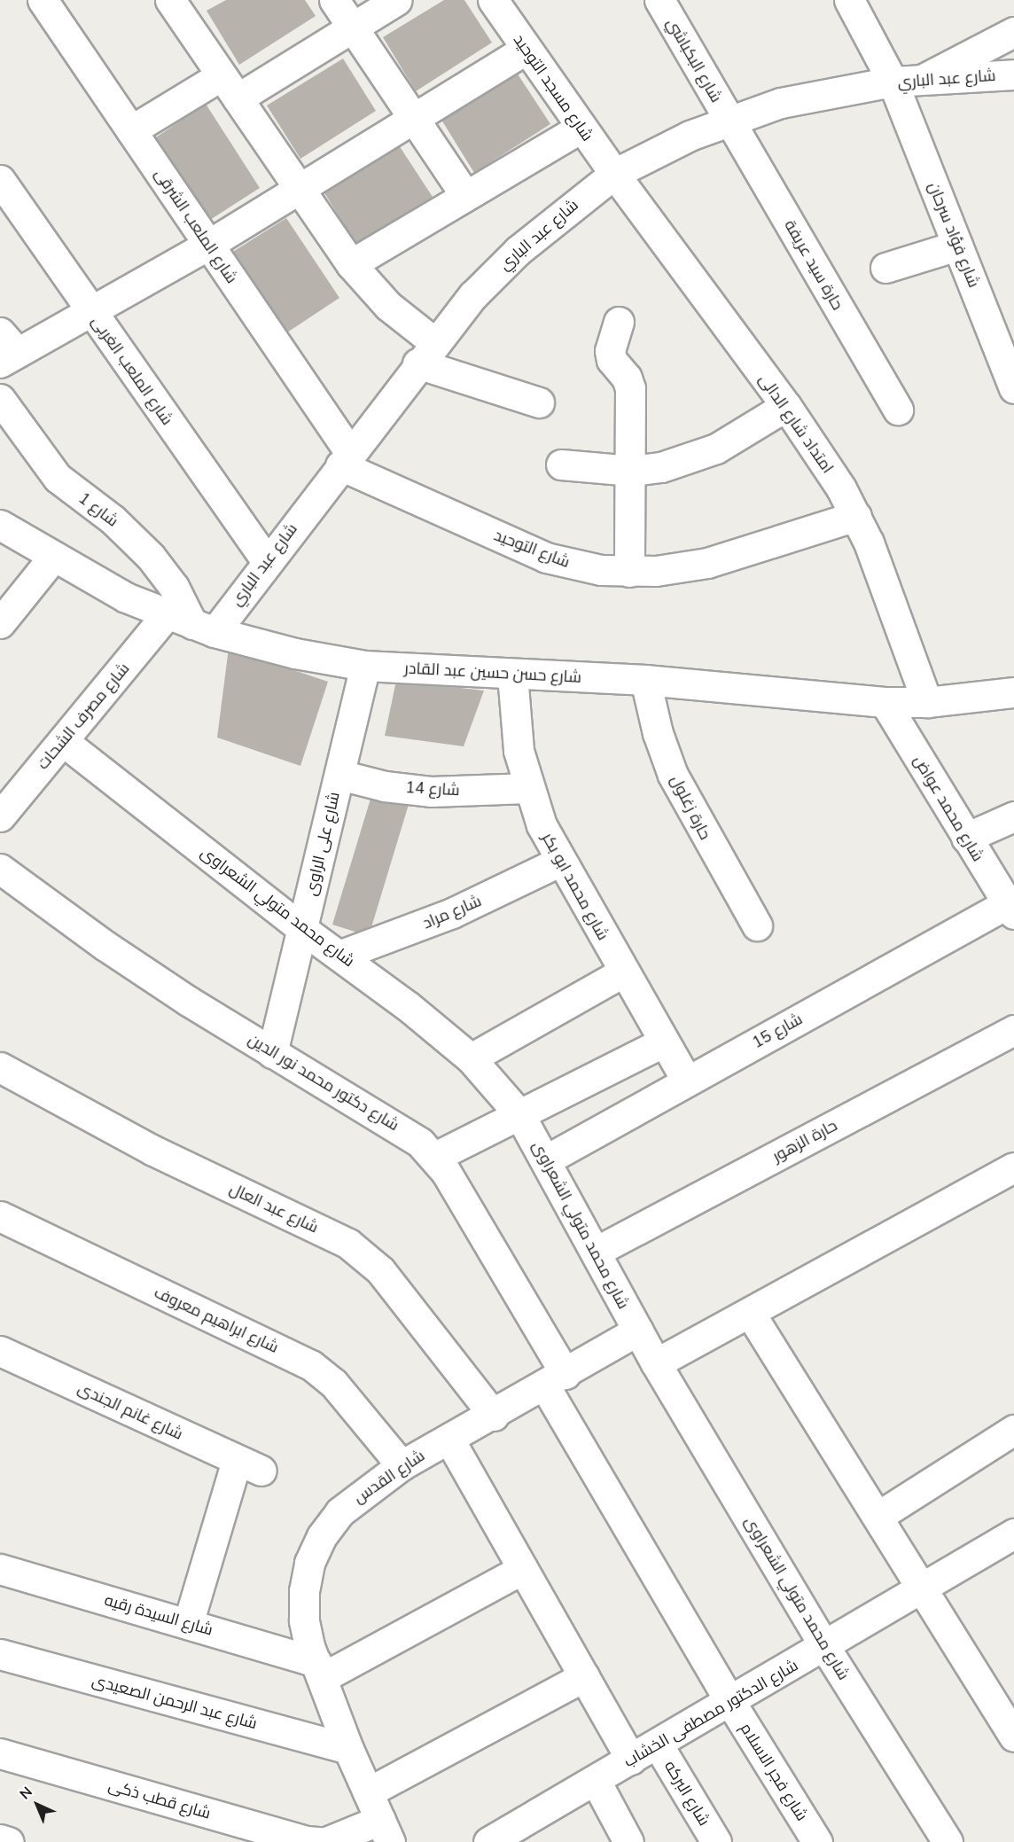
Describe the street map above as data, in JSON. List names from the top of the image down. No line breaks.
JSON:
{"streets":{"street":["شارع البكباشي","شارع عبد الباري","شارع مسجد التوحيد","شارع الملعب الشرقى","شارع فؤاد سرحان","حارة سيد عريفة","شارع الملعب الغربى","امتداد شارع الدالى","شارع 1","شارع التوحيد","شارع حسن حسين عبد القادر","شارع مصرف الشحات","شارع 14","حارة زغلول","شارع محمد عواض","شارع على الراوى","شارع محمد ابو بكر","شارع محمد متولي الشعراوى","شارع مراد","شارع 15","شارع دكتور محمد نور الدين","حارة الزهور","شارع عبد العال","شارع ابراهيم معروف","شارع غانم الجندى","شارع القدس","شارع السيدة رقيه","شارع عبد الرحمن الصعيدى","شارع الدكتور مصطفى الخشاب","شارع فجر الاسلام","شارع البركه","شارع قطب ذكى"]},"crossings":[["شارع البكباشي","شارع عبد الباري"],["شارع البكباشي","حارة سيد عريفة"],["شارع عبد الباري","شارع مسجد التوحيد"],["شارع عبد الباري","شارع الملعب الشرقى"],["شارع عبد الباري","شارع فؤاد سرحان"],["شارع عبد الباري","حارة سيد عريفة"],["شارع عبد الباري","شارع الملعب الغربى"],["شارع عبد الباري","امتداد شارع الدالى"],["شارع عبد الباري","شارع 1"],["شارع عبد الباري","شارع التوحيد"],["شارع عبد الباري","شارع حسن حسين عبد القادر"],["شارع عبد الباري","شارع مصرف الشحات"],["شارع مسجد التوحيد","امتداد شارع الدالى"],["شارع الملعب الشرقى","شارع التوحيد"],["امتداد شارع الدالى","شارع التوحيد"],["امتداد شارع الدالى","شارع حسن حسين عبد القادر"],["شارع 1","شارع حسن حسين عبد القادر"],["شارع 1","شارع مصرف الشحات"],["شارع حسن حسين عبد القادر","شارع مصرف الشحات"],["شارع حسن حسين عبد القادر","حارة زغلول"],["شارع حسن حسين عبد القادر","شارع محمد عواض"],["شارع حسن حسين عبد القادر","شارع على الراوى"],["شارع حسن حسين عبد القادر","شارع محمد ابو بكر"],["شارع مصرف الشحات","شارع محمد متولي الشعراوى"],["شارع 14","شارع على الراوى"],["شارع 14","شارع محمد ابو بكر"],["شارع محمد عواض","شارع 15"],["شارع على الراوى","شارع محمد متولي الشعراوى"],["شارع على الراوى","شارع دكتور محمد نور الدين"],["شارع محمد ابو بكر","شارع مراد"],["شارع محمد ابو بكر","شارع 15"],["شارع محمد متولي الشعراوى","شارع مراد"],["شارع محمد متولي الشعراوى","شارع 15"],["شارع محمد متولي الشعراوى","حارة الزهور"],["شارع محمد متولي الشعراوى","شارع القدس"],["شارع محمد متولي الشعراوى","شارع الدكتور مصطفى الخشاب"],["شارع دكتور محمد نور الدين","شارع القدس"],["شارع دكتور محمد نور الدين","شارع فجر الاسلام"],["شارع عبد العال","شارع القدس"],["شارع ابراهيم معروف","شارع القدس"],["شارع غانم الجندى","شارع السيدة رقيه"],["شارع القدس","شارع السيدة رقيه"],["شارع القدس","شارع عبد الرحمن الصعيدى"],["شارع القدس","شارع فجر الاسلام"],["شارع الدكتور مصطفى الخشاب","شارع فجر الاسلام"],["شارع الدكتور مصطفى الخشاب","شارع البركه"]],"north":"top left"}
